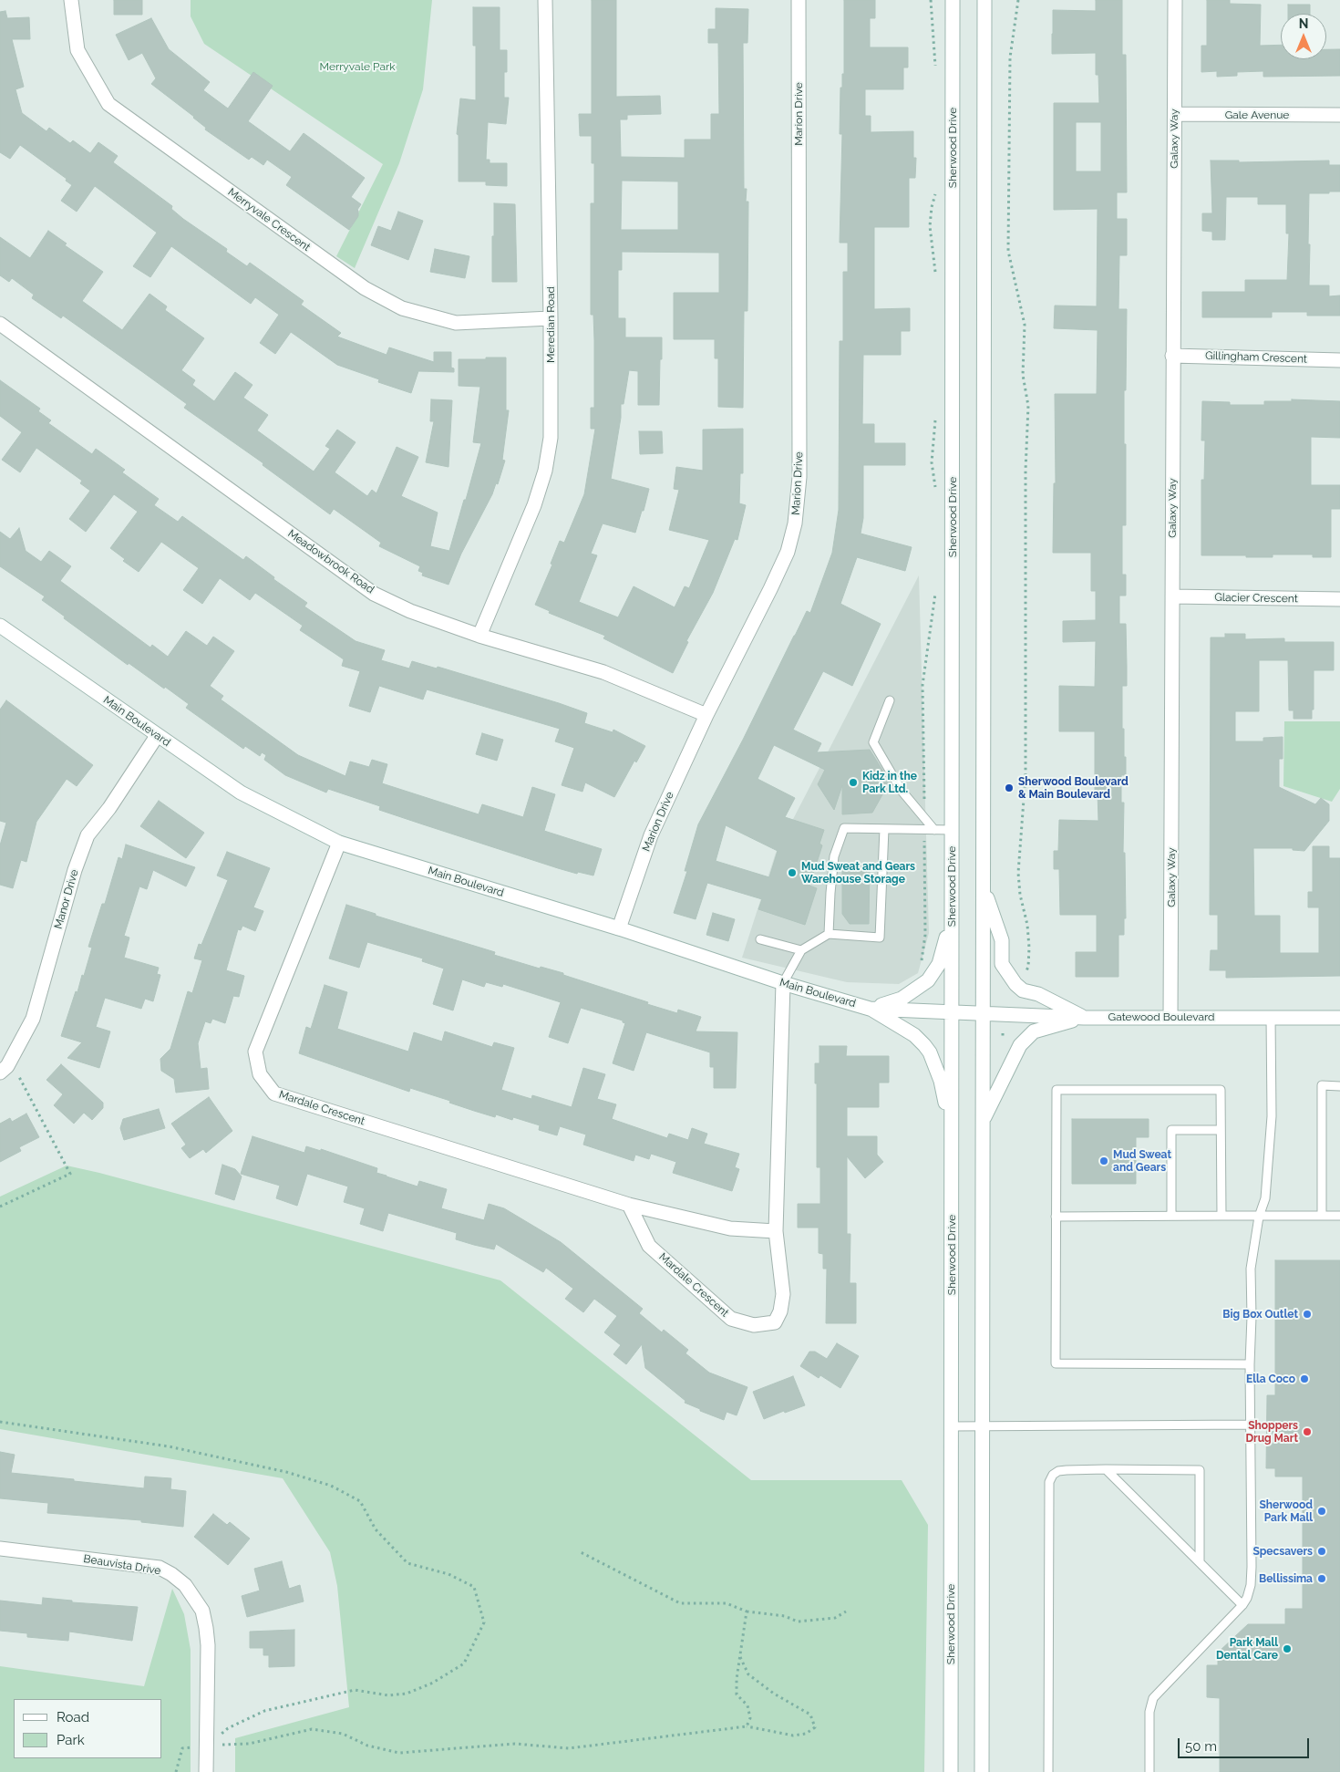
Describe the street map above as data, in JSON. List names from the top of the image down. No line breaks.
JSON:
{"streets":{"street":["Marion Drive","Gale Avenue","Galaxy Way","Sherwood Drive","Merryvale Crescent","Meredian Road","Gillingham Crescent","Meadowbrook Road","Glacier Crescent","Main Boulevard","Manor Drive","Gatewood Boulevard","Mardale Crescent","Beauvista Drive"]},"crossings":[["Marion Drive","Meadowbrook Road"],["Marion Drive","Main Boulevard"],["Gale Avenue","Galaxy Way"],["Galaxy Way","Gillingham Crescent"],["Galaxy Way","Glacier Crescent"],["Galaxy Way","Gatewood Boulevard"],["Sherwood Drive","Main Boulevard"],["Merryvale Crescent","Meredian Road"],["Meredian Road","Meadowbrook Road"],["Main Boulevard","Manor Drive"],["Main Boulevard","Gatewood Boulevard"],["Main Boulevard","Mardale Crescent"]],"parks":["Merryvale Park"],"places":["Kidz in the Park Ltd.","Sherwood Boulevard & Main Boulevard","Mud Sweat and Gears Warehouse Storage","Mud Sweat and Gears","Big Box Outlet","Ella Coco","Shoppers Drug Mart","Sherwood Park Mall","Specsavers","Bellissima","Park Mall Dental Care"],"legend":["Road","Park"],"scale_bar":"50 m","north":"top"}
